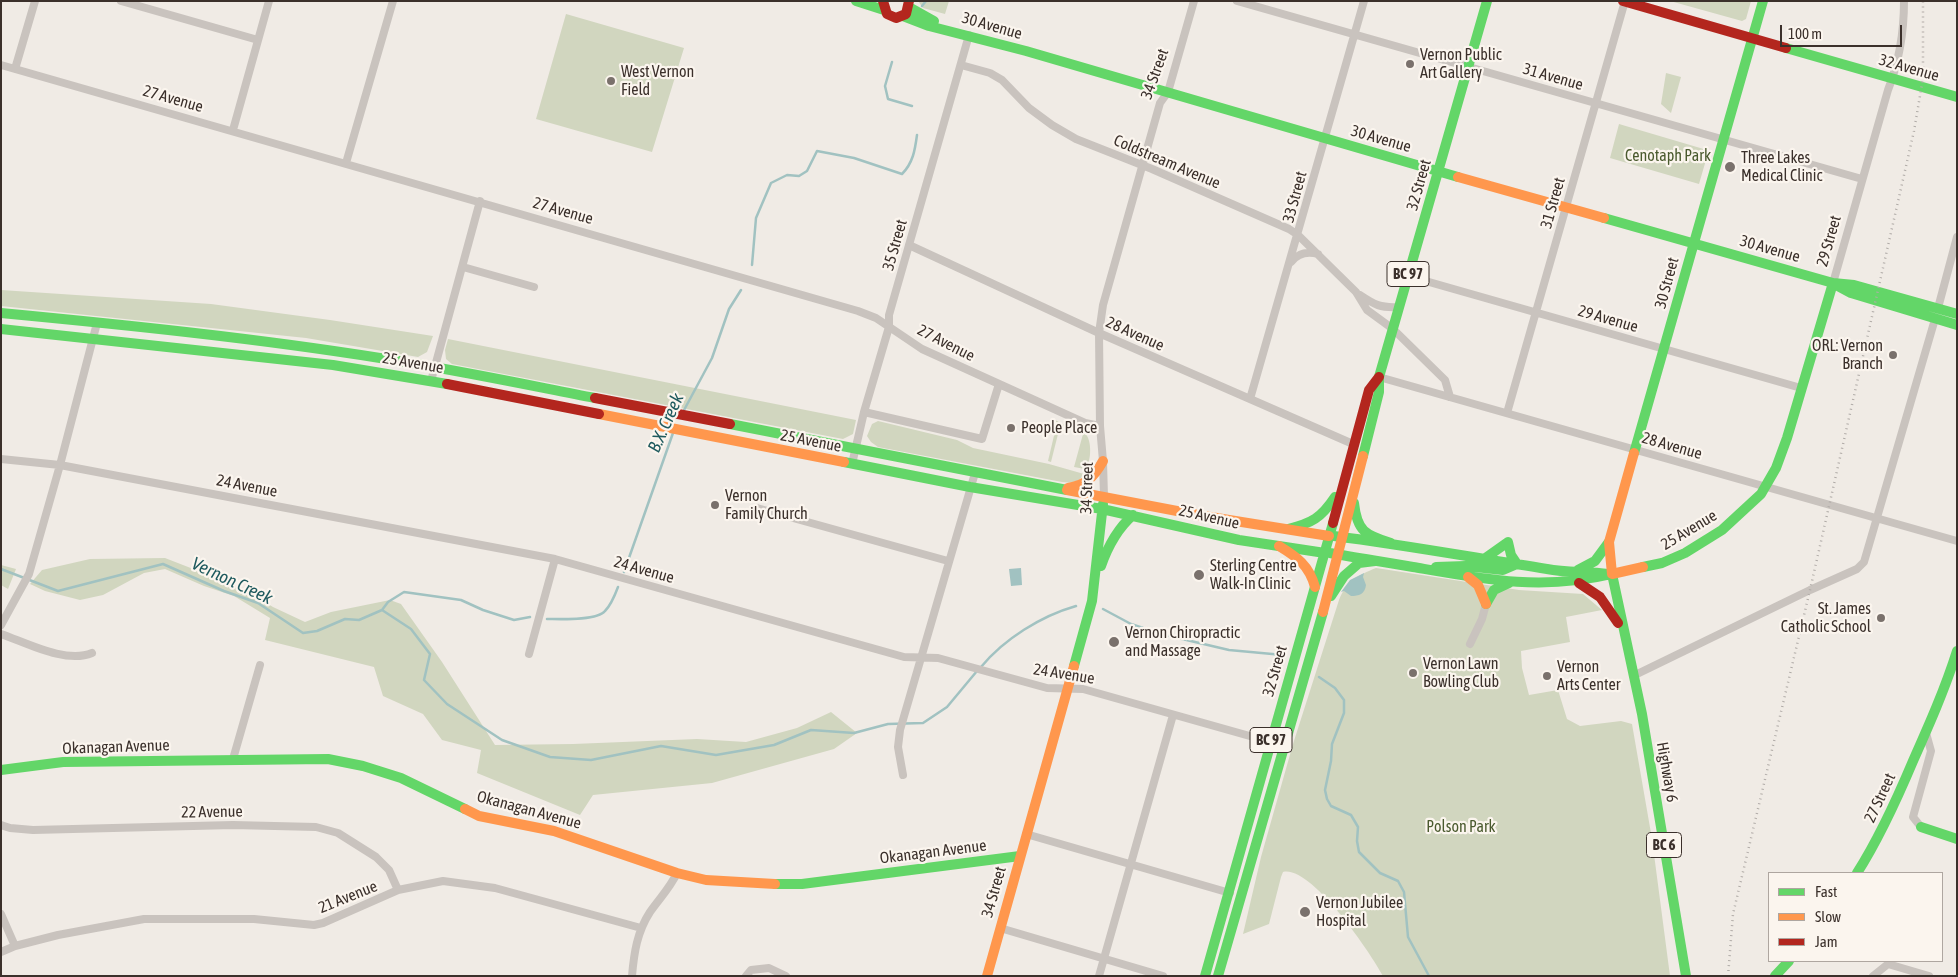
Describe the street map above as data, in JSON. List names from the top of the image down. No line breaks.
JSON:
{"streets":{"main road":["30 Avenue","32 Avenue","34 Street","32 Street","29 Street","BC 97","30 Street","25 Avenue","Okanagan Avenue","Highway 6","27 Street","BC 6"],"street":["31 Avenue","27 Avenue","Coldstream Avenue","33 Street","31 Street","35 Street","29 Avenue","28 Avenue","24 Avenue","22 Avenue","21 Avenue"]},"crossings":[["30 Avenue","34 Street"],["30 Avenue","32 Street"],["30 Avenue","33 Street"],["30 Avenue","31 Street"],["30 Avenue","29 Street"],["30 Avenue","35 Street"],["30 Avenue","30 Street"],["32 Avenue","31 Street"],["32 Avenue","29 Street"],["32 Avenue","30 Street"],["34 Street","27 Avenue"],["34 Street","Coldstream Avenue"],["34 Street","28 Avenue"],["34 Street","25 Avenue"],["34 Street","24 Avenue"],["34 Street","Okanagan Avenue"],["31 Avenue","32 Street"],["31 Avenue","33 Street"],["31 Avenue","31 Street"],["31 Avenue","29 Street"],["31 Avenue","30 Street"],["27 Avenue","35 Street"],["Coldstream Avenue","32 Street"],["Coldstream Avenue","33 Street"],["Coldstream Avenue","35 Street"],["Coldstream Avenue","28 Avenue"],["32 Street","29 Avenue"],["32 Street","28 Avenue"],["32 Street","25 Avenue"],["32 Street","24 Avenue"],["33 Street","28 Avenue"],["31 Street","29 Avenue"],["31 Street","28 Avenue"],["29 Street","29 Avenue"],["29 Street","28 Avenue"],["29 Street","25 Avenue"],["35 Street","28 Avenue"],["35 Street","25 Avenue"],["30 Street","29 Avenue"],["30 Street","28 Avenue"],["30 Street","25 Avenue"],["30 Street","Highway 6"],["28 Avenue","25 Avenue"],["25 Avenue","Highway 6"],["22 Avenue","21 Avenue"]],"water":["B.X. Creek","Vernon Creek"],"parks":["Cenotaph Park","Polson Park"],"places":["Vernon Public Art Gallery","West Vernon Field","Three Lakes Medical Clinic","ORL: Vernon Branch","People Place","Vernon Family Church","Sterling Centre Walk-In Clinic","St. James Catholic School","Vernon Chiropractic and Massage","Vernon Lawn Bowling Club","Vernon Arts Center","Vernon Jubilee Hospital"],"legend":["Fast","Slow","Jam"],"scale_bar":"100 m"}
